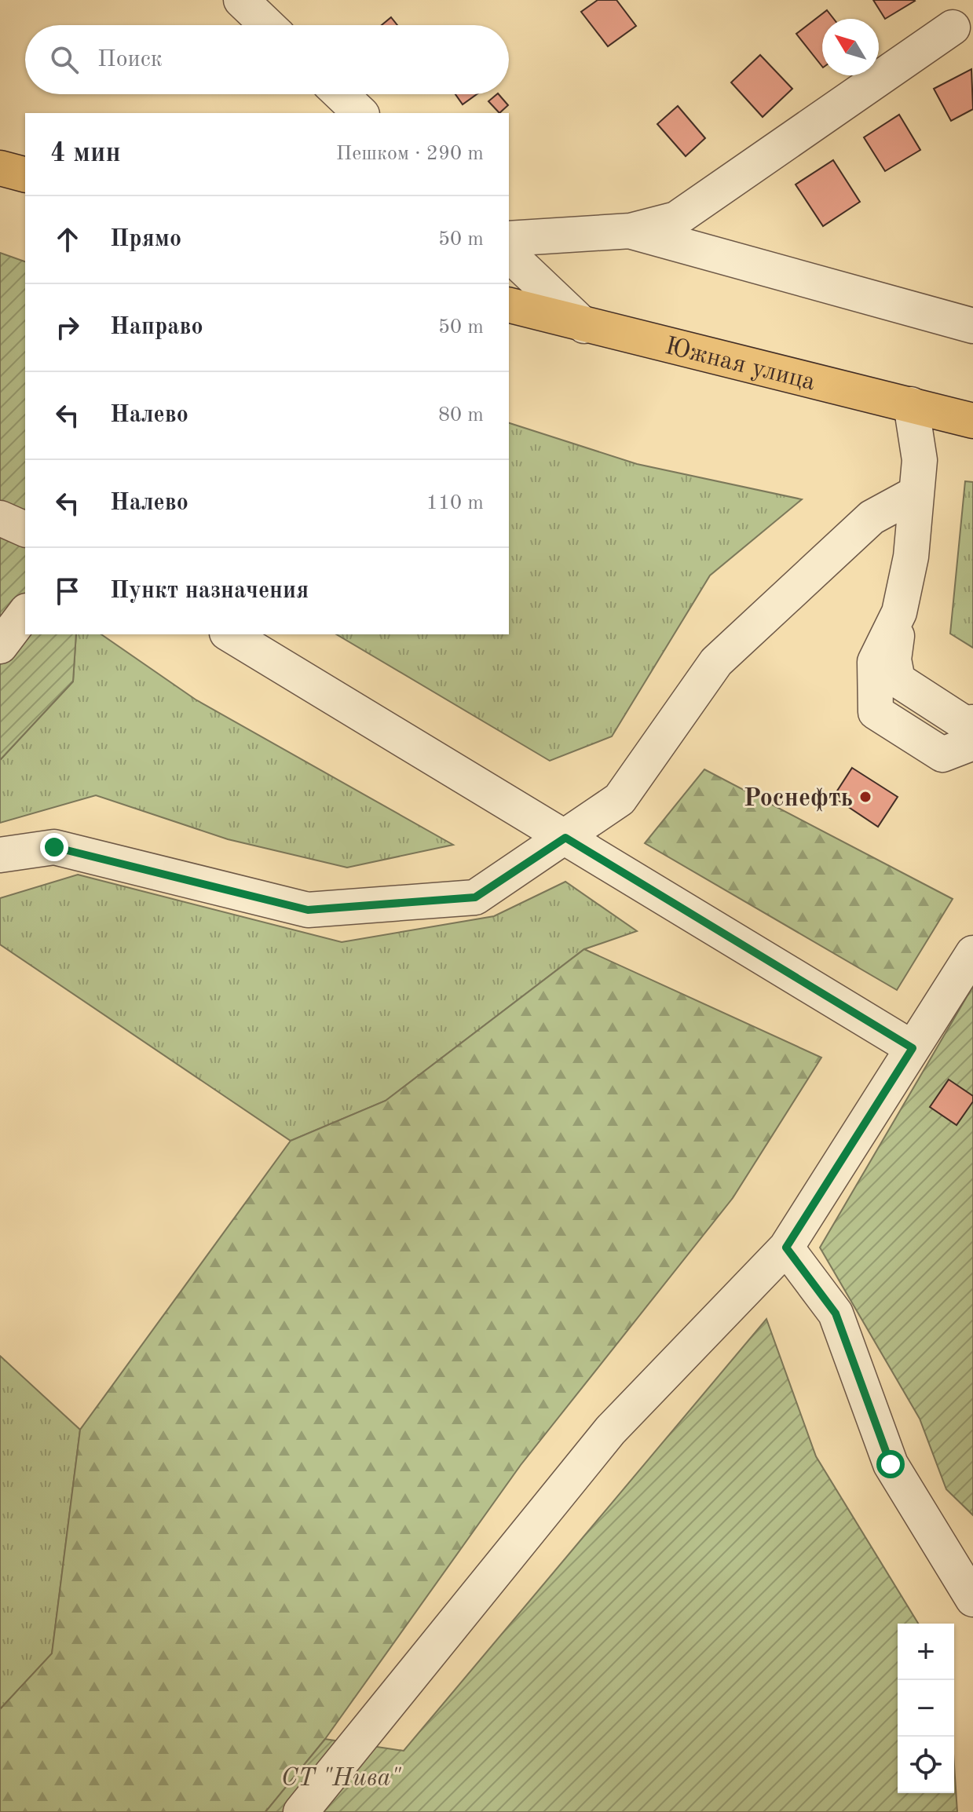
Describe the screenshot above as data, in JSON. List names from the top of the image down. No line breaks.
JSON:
{"streets":{"highway":["Южная улица"]},"parks":["СТ \"Нива\""],"places":["Роснефть"],"north":"top left","page":{"search":"Поиск","heading":["4 мин","Пешком · 290 m"],"list":[["Прямо","50 m"],["Направо","50 m"],["Налево","80 m"],["Налево","110 m"],"Пункт назначения"],"map_buttons":["+","−"]}}
